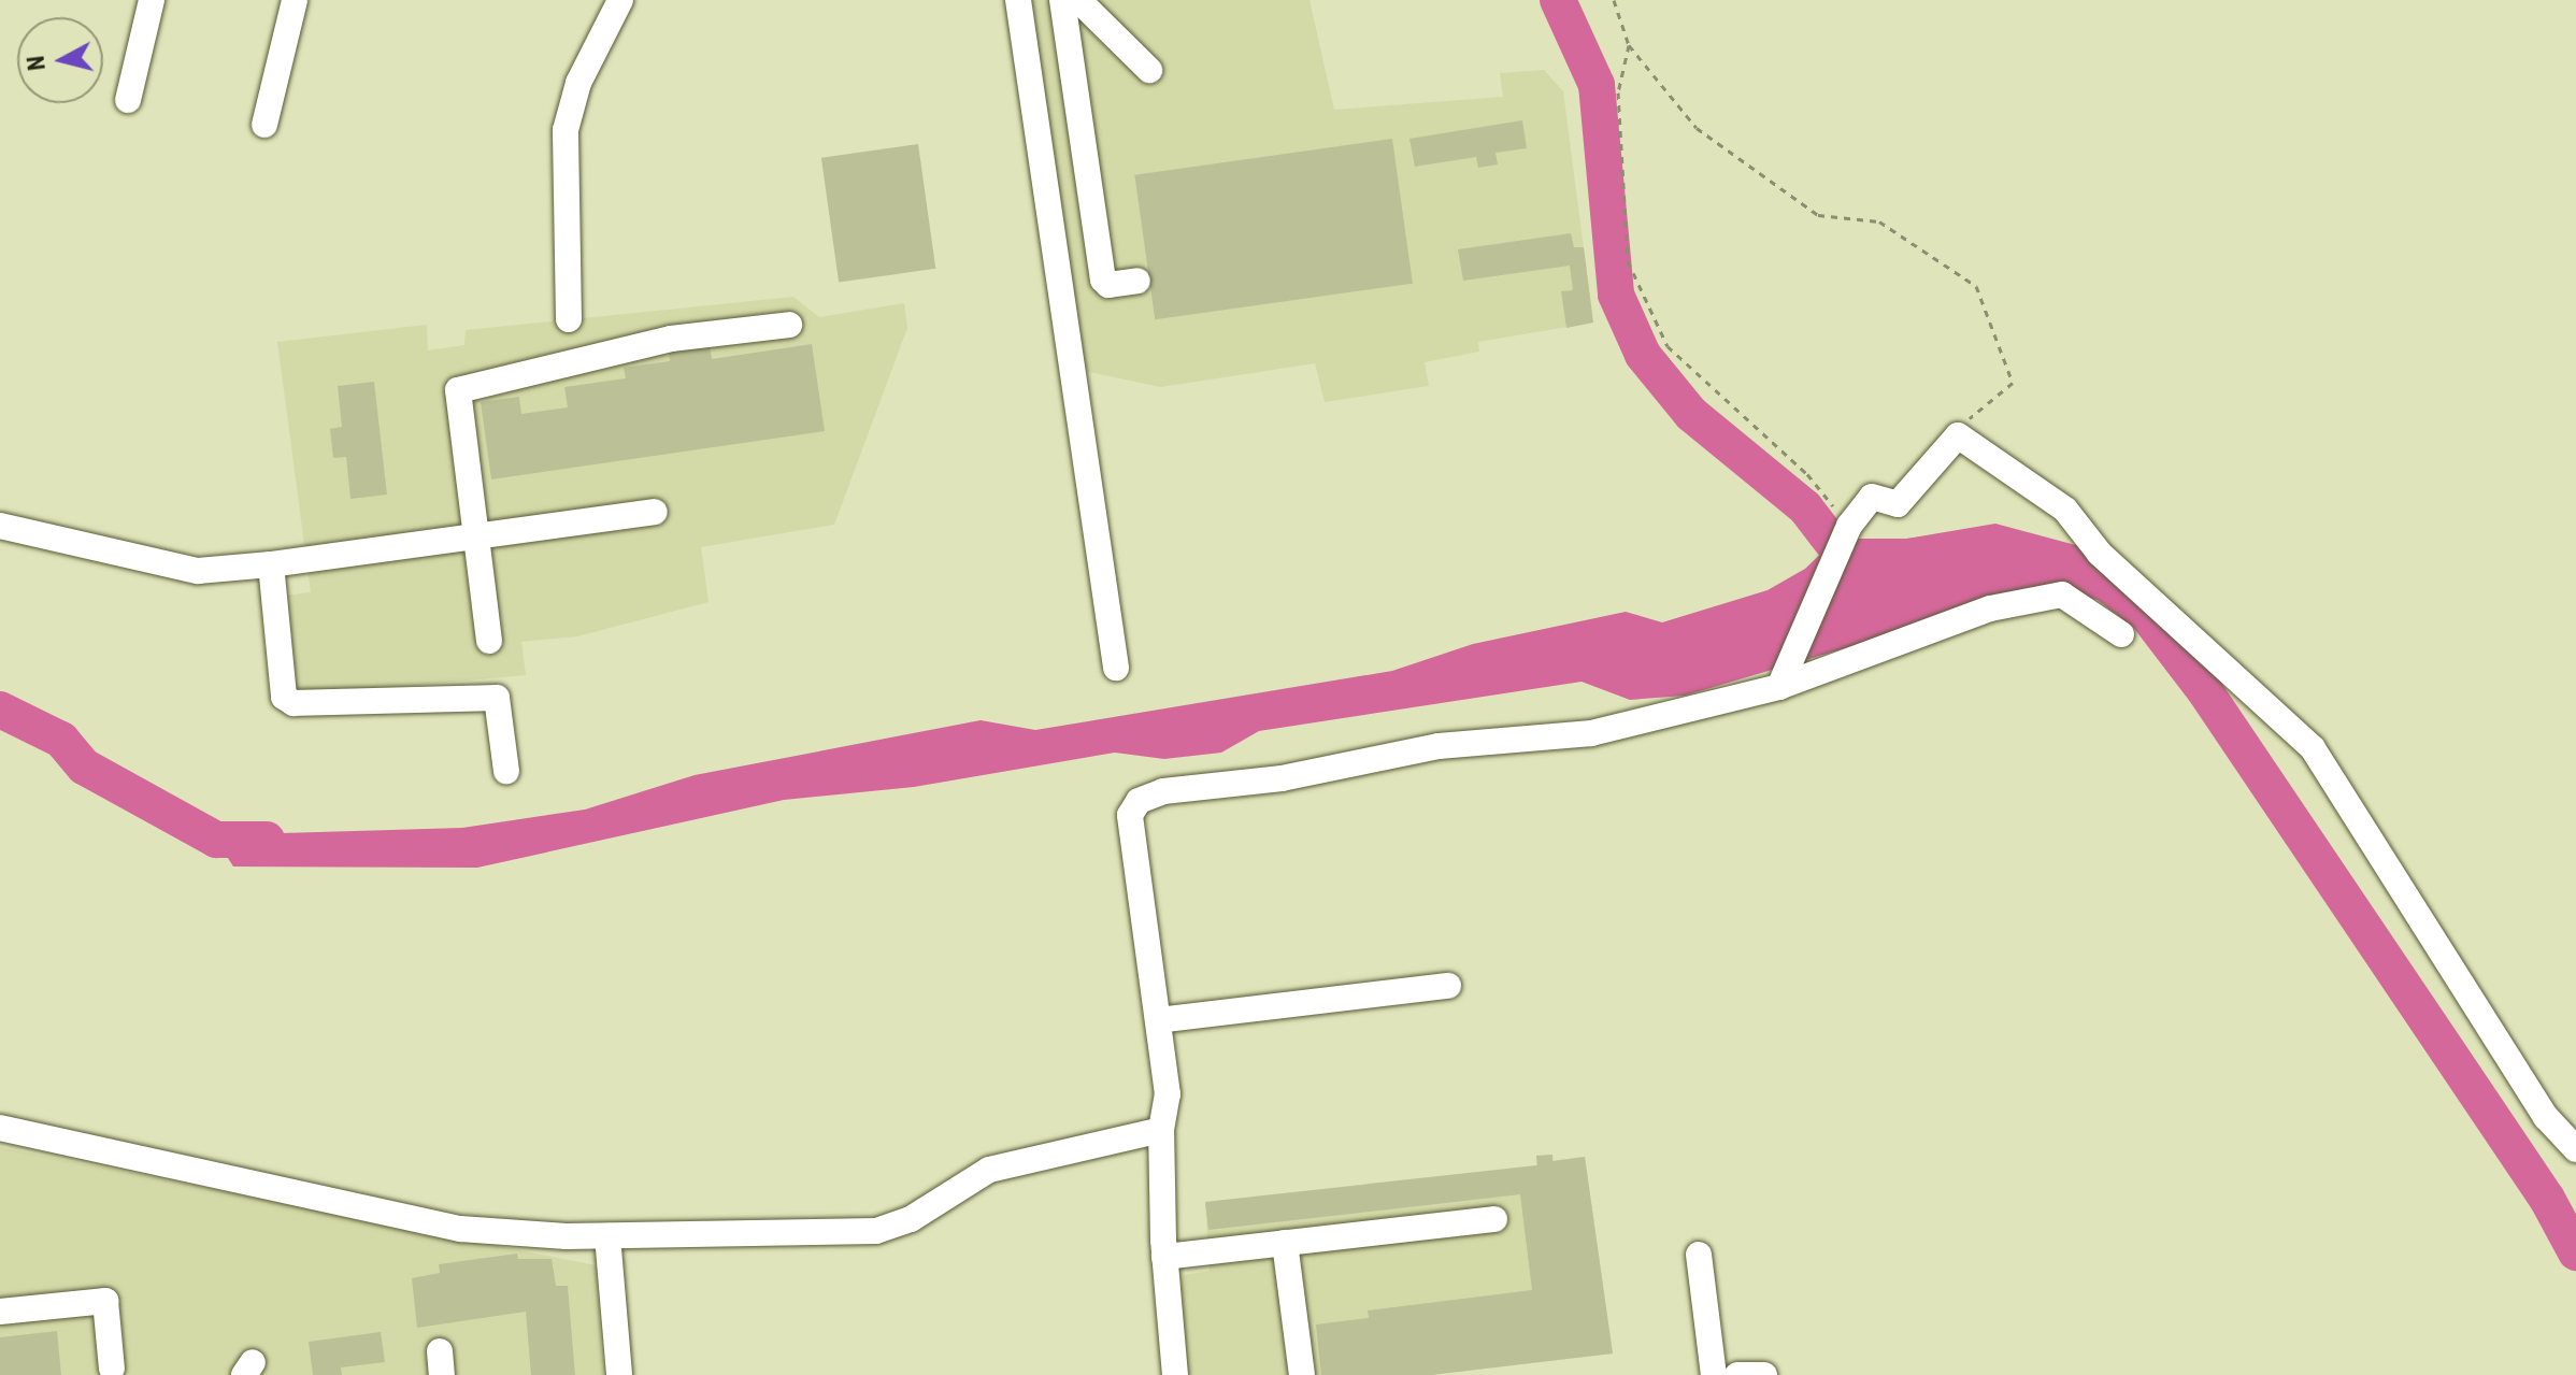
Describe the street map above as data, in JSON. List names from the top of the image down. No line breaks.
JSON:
{"north":"left"}
